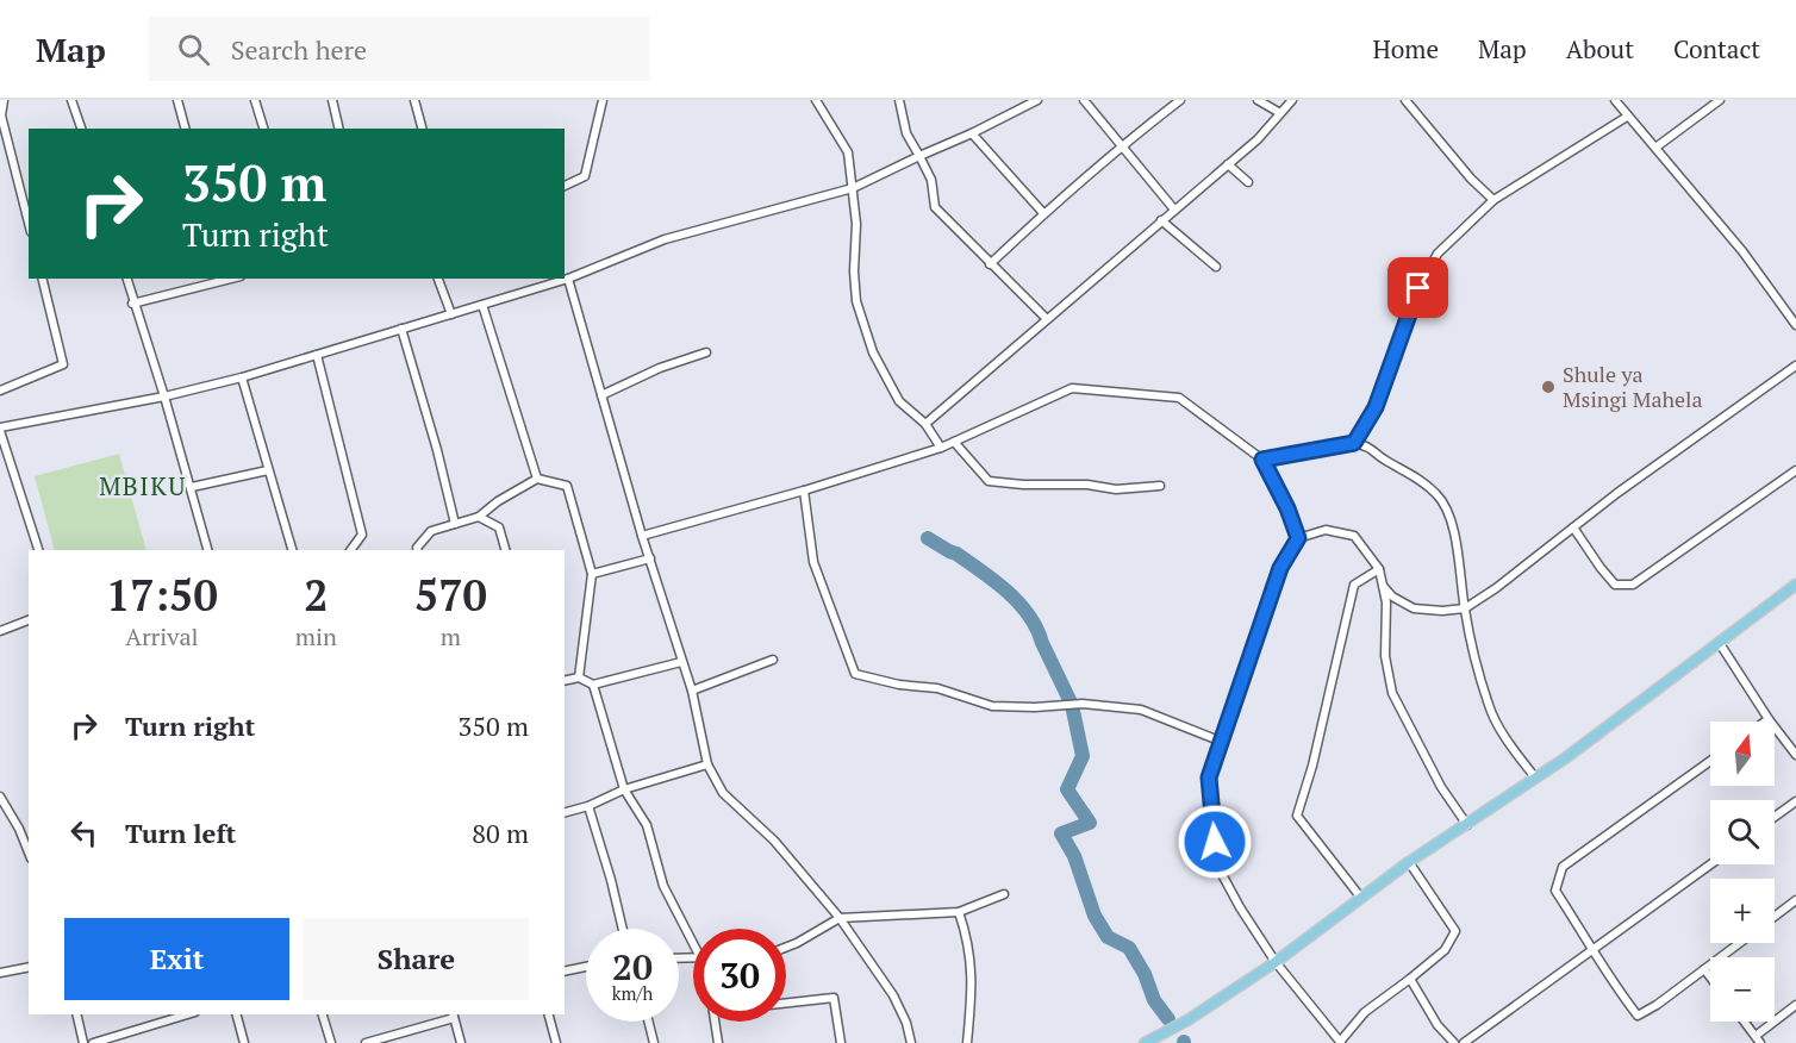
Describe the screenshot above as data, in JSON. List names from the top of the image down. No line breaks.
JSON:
{"districts":["MBIKU"],"places":["Shule ya Msingi Mahela"],"north":"top","page":{"header":"Map","search":"Search here","nav":["Home","Map","About","Contact"],"turn":["350 m","Turn right"],"eta":["17:50","Arrival","2","min","570","m"],"list":[{"name":"Turn right","value":"350 m"},{"name":"Turn left","value":"80 m"}],"map_buttons":["+","−"],"buttons":["Exit","Share"],"speed":"20 km/h","limit":"30"}}
